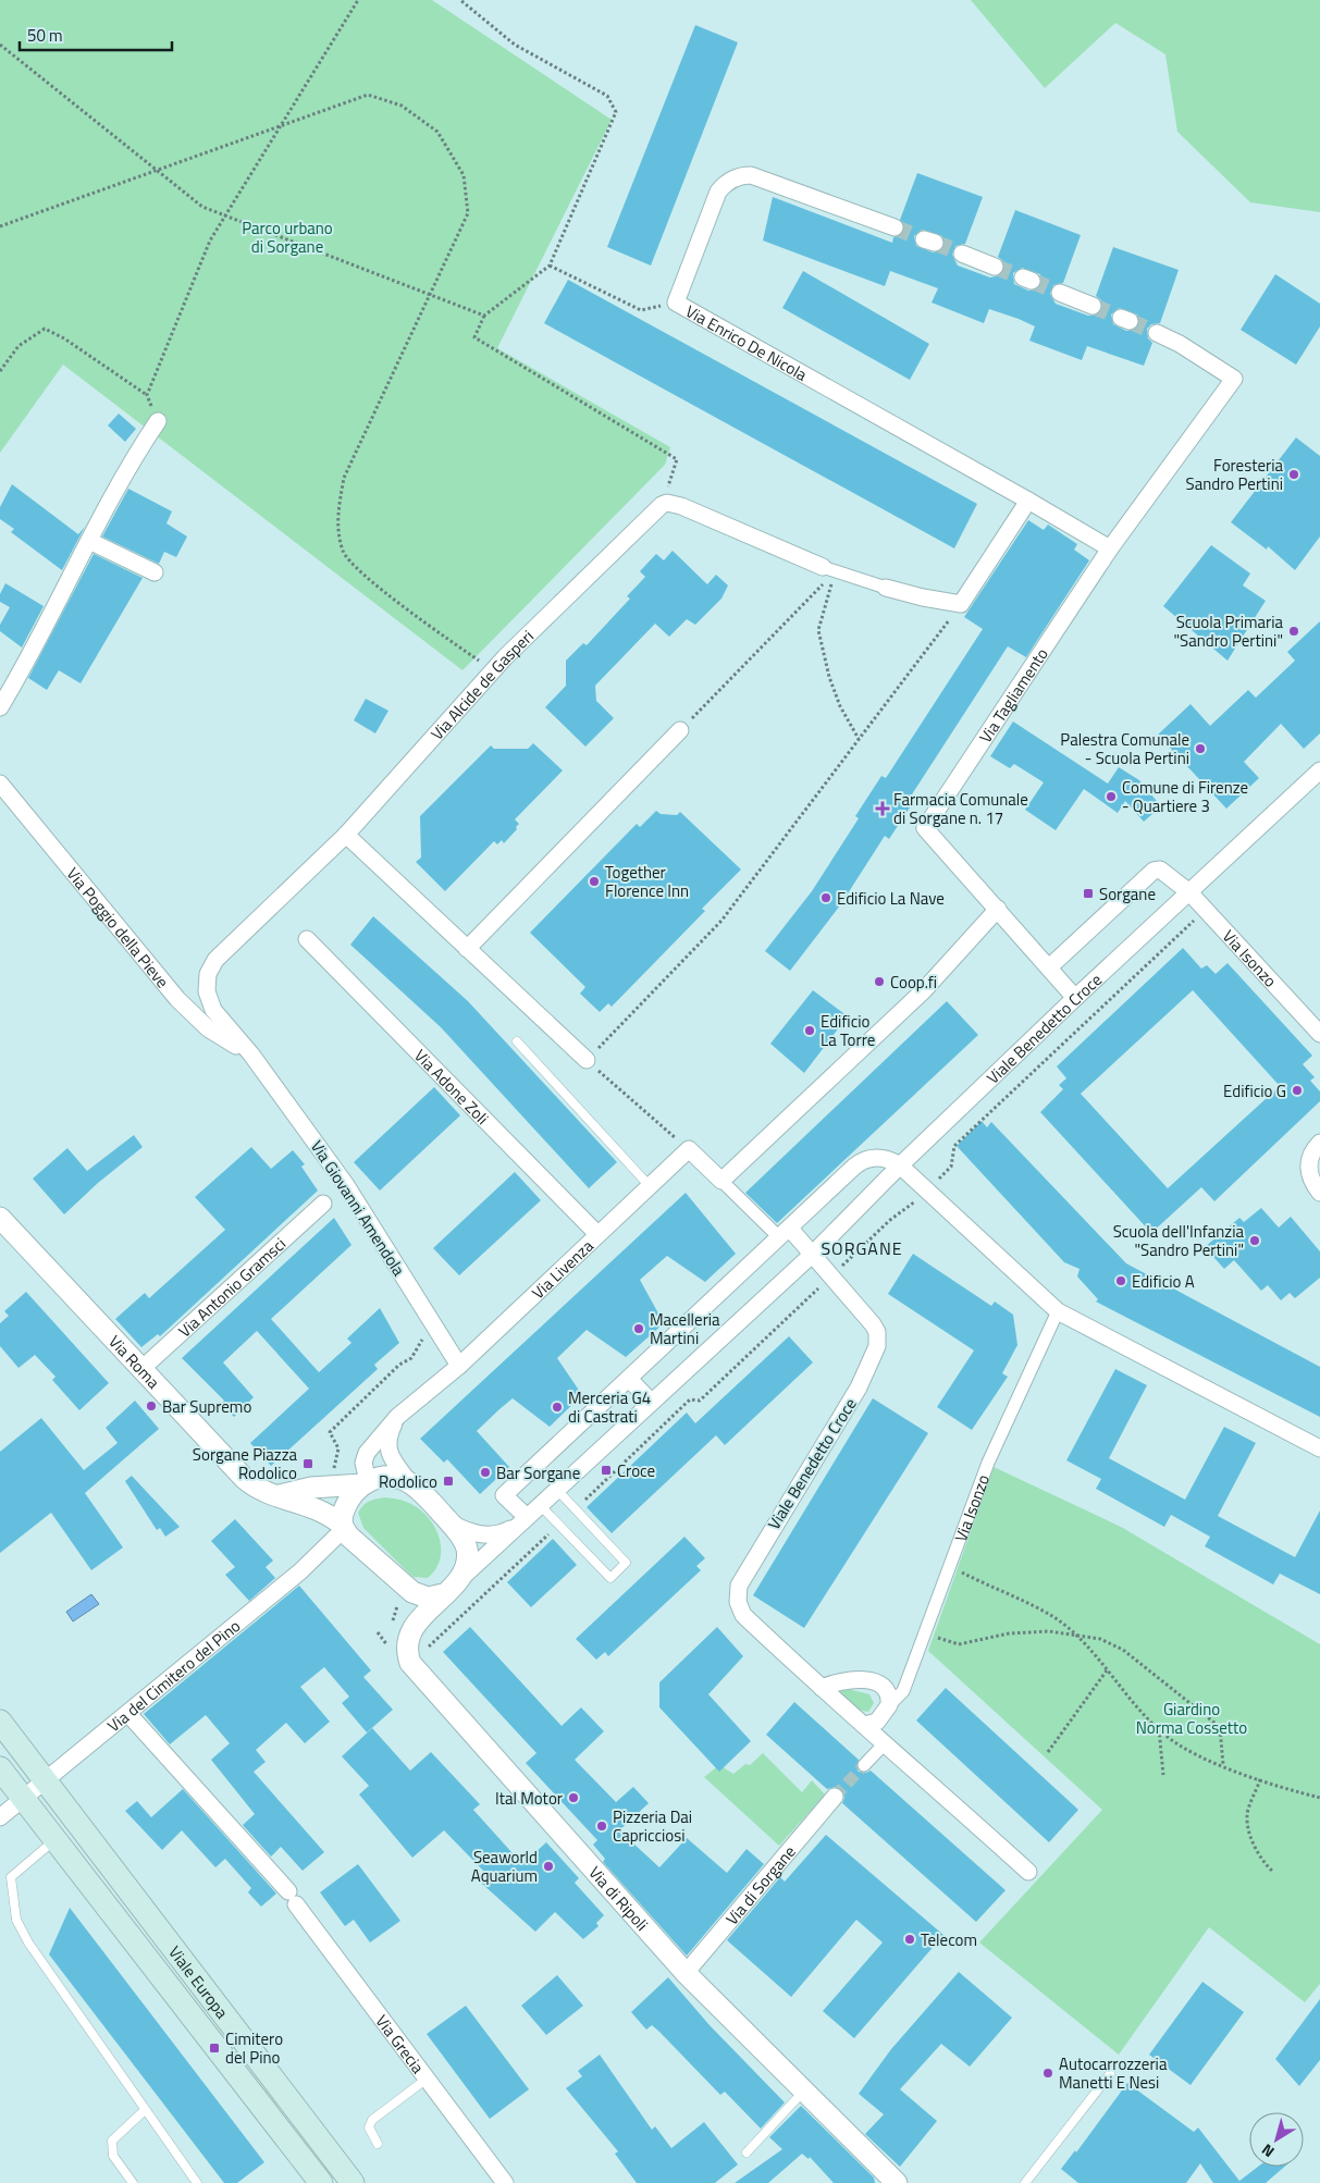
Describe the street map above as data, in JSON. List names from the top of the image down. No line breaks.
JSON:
{"streets":{"main road":["Viale Europa"],"street":["Via Enrico De Nicola","Via Alcide de Gasperi","Via Tagliamento","Via Poggio della Pieve","Via Isonzo","Viale Benedetto Croce","Via Adone Zoli","Via Giovanni Amendola","Via Livenza","Via Antonio Gramsci","Via Roma","Via del Cimitero del Pino","Via di Sorgane","Via di Ripoli","Via Grecia"]},"crossings":[["Via Enrico De Nicola","Via Tagliamento"],["Via Alcide de Gasperi","Via Poggio della Pieve"],["Via Alcide de Gasperi","Via Giovanni Amendola"],["Via Tagliamento","Viale Benedetto Croce"],["Via Poggio della Pieve","Via Giovanni Amendola"],["Via Isonzo","Viale Benedetto Croce"],["Viale Benedetto Croce","Via Livenza"],["Viale Benedetto Croce","Via Roma"],["Viale Benedetto Croce","Via del Cimitero del Pino"],["Viale Benedetto Croce","Via di Ripoli"],["Via Adone Zoli","Via Livenza"],["Via Giovanni Amendola","Via Livenza"],["Via Livenza","Via Roma"],["Via Livenza","Via del Cimitero del Pino"],["Via Livenza","Via di Ripoli"],["Via Antonio Gramsci","Via Roma"],["Via Roma","Via del Cimitero del Pino"],["Via Roma","Via di Ripoli"],["Via del Cimitero del Pino","Via di Ripoli"],["Via del Cimitero del Pino","Viale Europa"],["Via del Cimitero del Pino","Via Grecia"],["Via di Sorgane","Via di Ripoli"]],"districts":["SORGANE"],"parks":["Parco urbano di Sorgane","Giardino Norma Cossetto"],"places":{"other":["Foresteria Sandro Pertini","Scuola Primaria \"Sandro Pertini\"","Palestra Comunale - Scuola Pertini","Comune di Firenze - Quartiere 3","Together Florence Inn","Edificio La Nave","Coop.fi","Edificio La Torre","Edificio G","Scuola dell'Infanzia \"Sandro Pertini\"","Edificio A","Macelleria Martini","Bar Supremo","Merceria G4 di Castrati","Bar Sorgane","Ital Motor","Pizzeria Dai Capricciosi","Seaworld Aquarium","Telecom","Autocarrozzeria Manetti E Nesi"],"health":["Farmacia Comunale di Sorgane n. 17"],"transit":["Sorgane","Sorgane Piazza Rodolico","Croce","Rodolico","Cimitero del Pino"]},"scale_bar":"50 m","north":"bottom left"}
